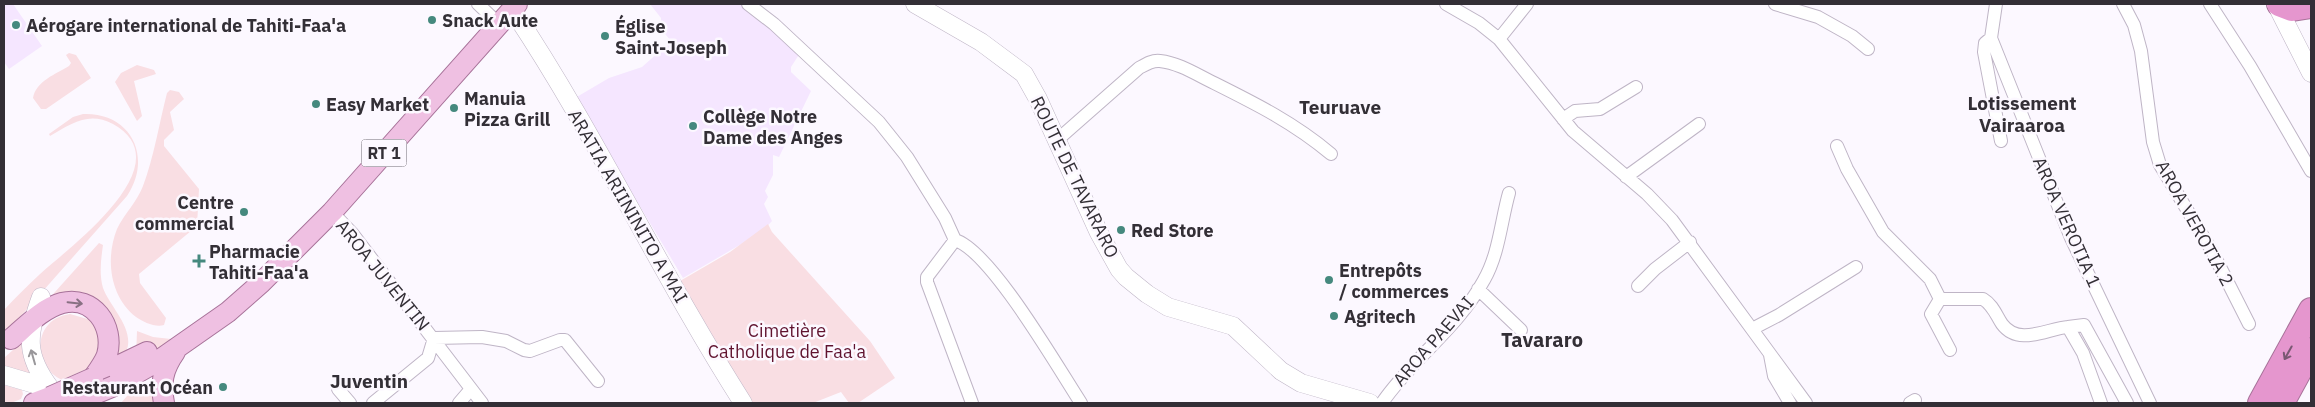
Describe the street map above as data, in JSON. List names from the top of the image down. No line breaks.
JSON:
{"streets":{"main road":["RT 1","ROUTE DE TAVARARO","ARATIA ARIININITO A MAI"],"street":["AROA VEROTIA 1","AROA VEROTIA 2","AROA JUVENTIN","AROA PAEVAI"]},"crossings":[["RT 1","ARATIA ARIININITO A MAI"],["RT 1","AROA JUVENTIN"]],"districts":["Lotissement Vairaaroa","Teuruave","Tavararo","Juventin"],"parks":["Cimetière Catholique de Faa'a"],"places":{"other":["Snack Aute","Aérogare international de Tahiti-Faa'a","Église Saint-Joseph","Easy Market","Manuia Pizza Grill","Collège Notre Dame des Anges","Centre commercial","Red Store","Entrepôts / commerces","Agritech","Restaurant Océan"],"health":["Pharmacie Tahiti-Faa'a"]}}
